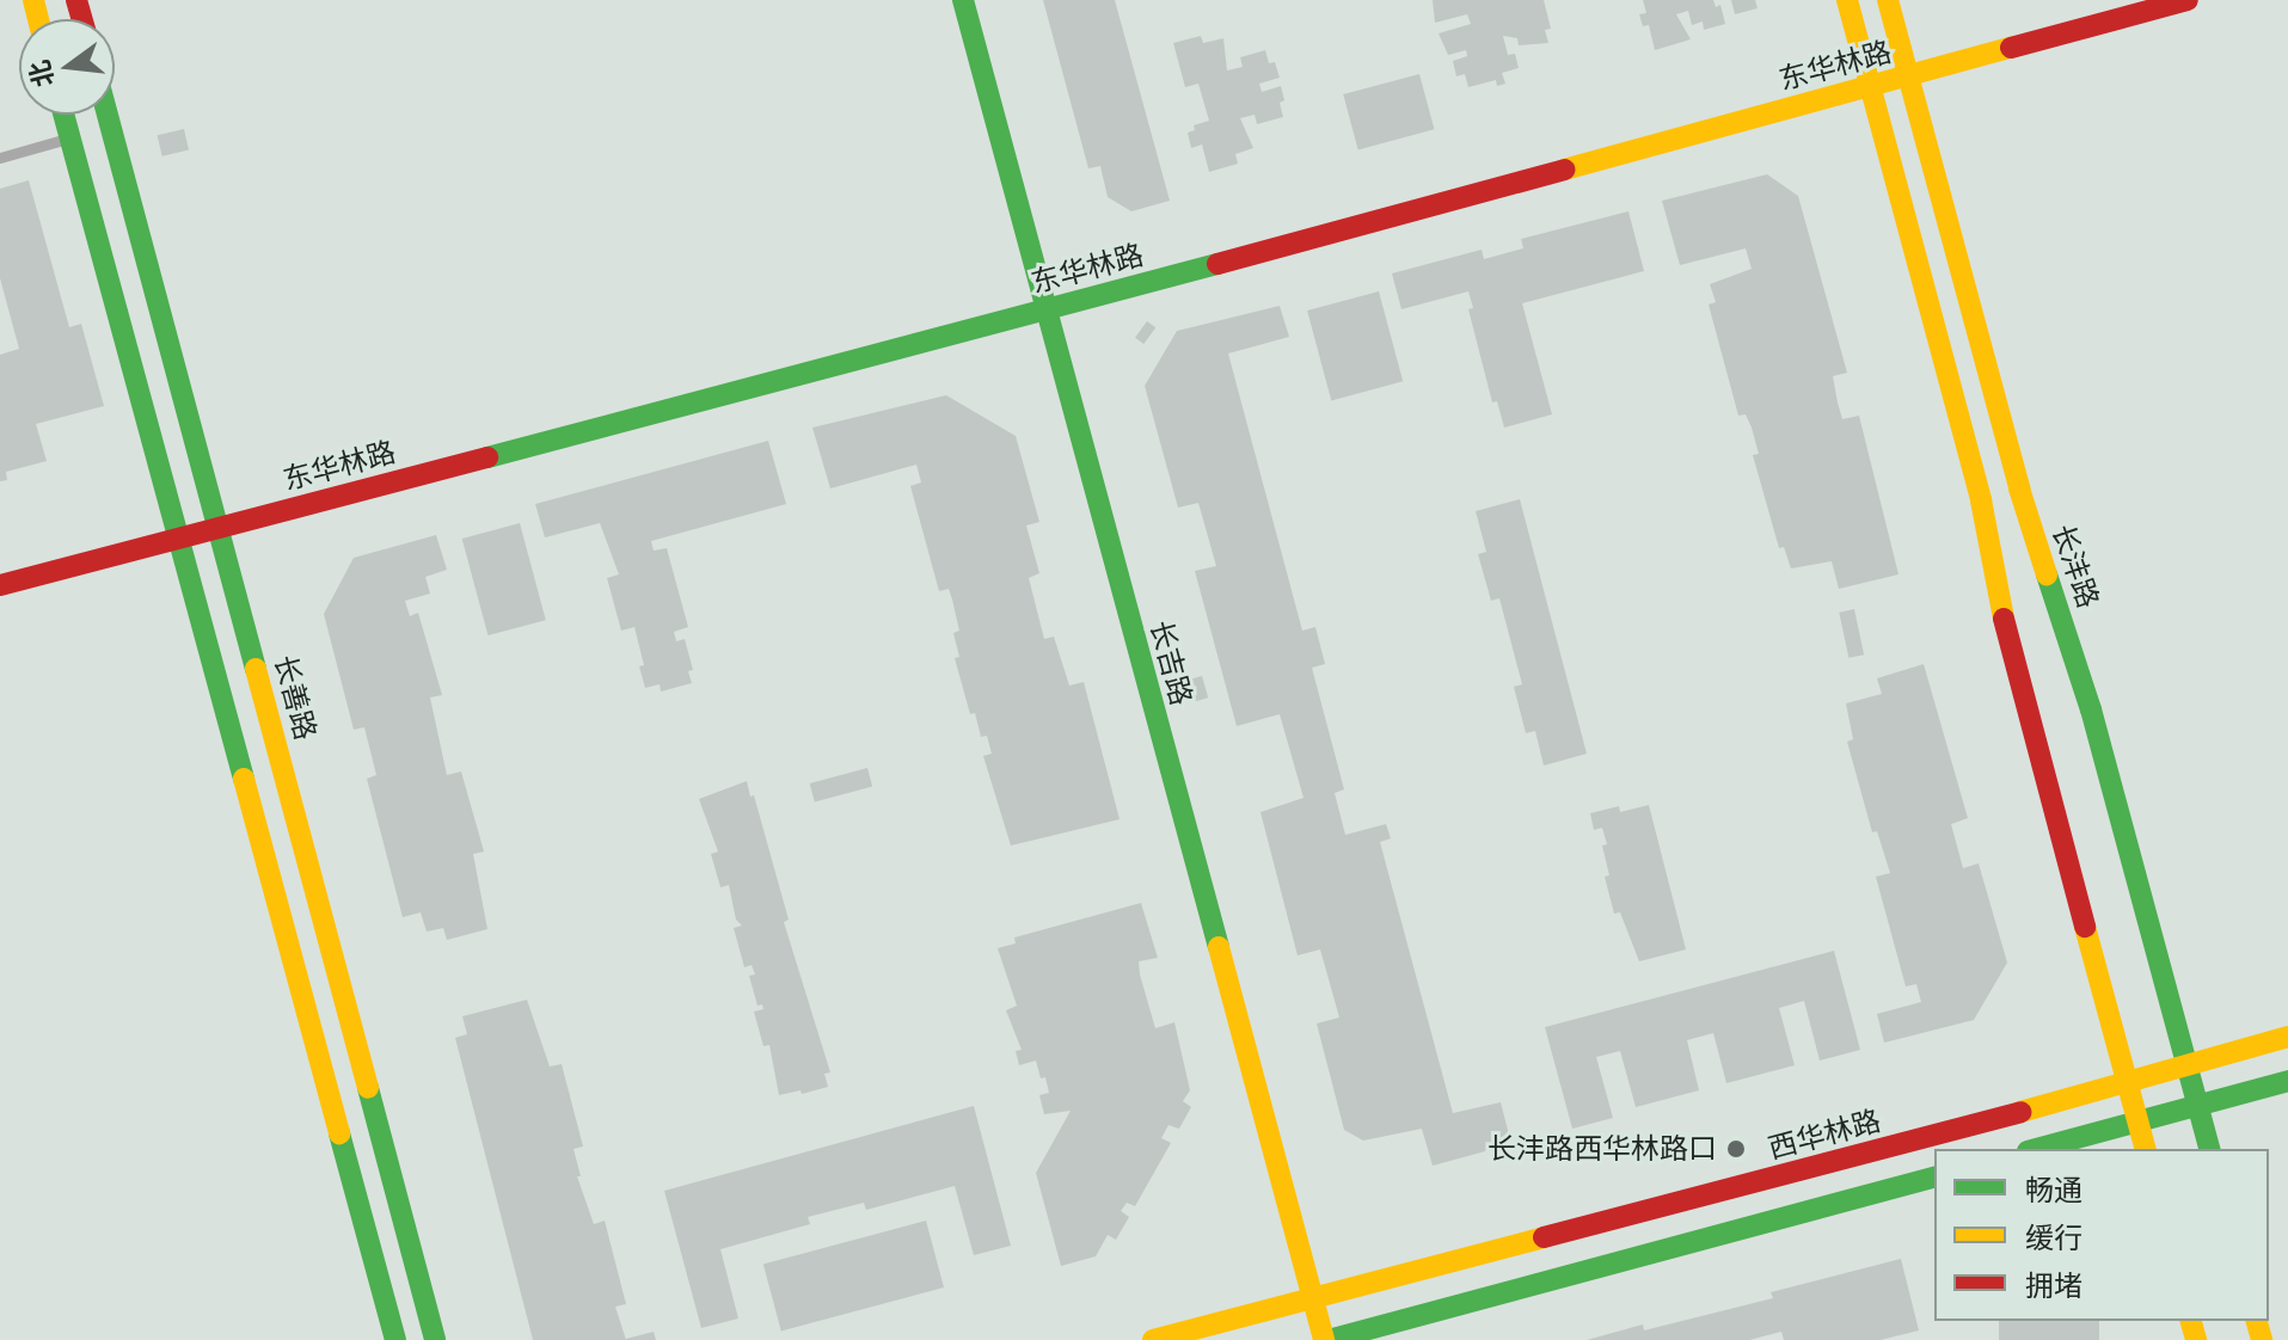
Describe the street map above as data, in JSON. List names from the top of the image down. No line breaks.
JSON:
{"streets":{"street":["东华林路","长沣路","长吉路","长善路","西华林路"]},"crossings":[["东华林路","长沣路"],["东华林路","长吉路"],["东华林路","长善路"],["长沣路","西华林路"],["长吉路","西华林路"]],"places":["长沣路西华林路口"],"legend":["畅通","缓行","拥堵"],"north":"left"}
